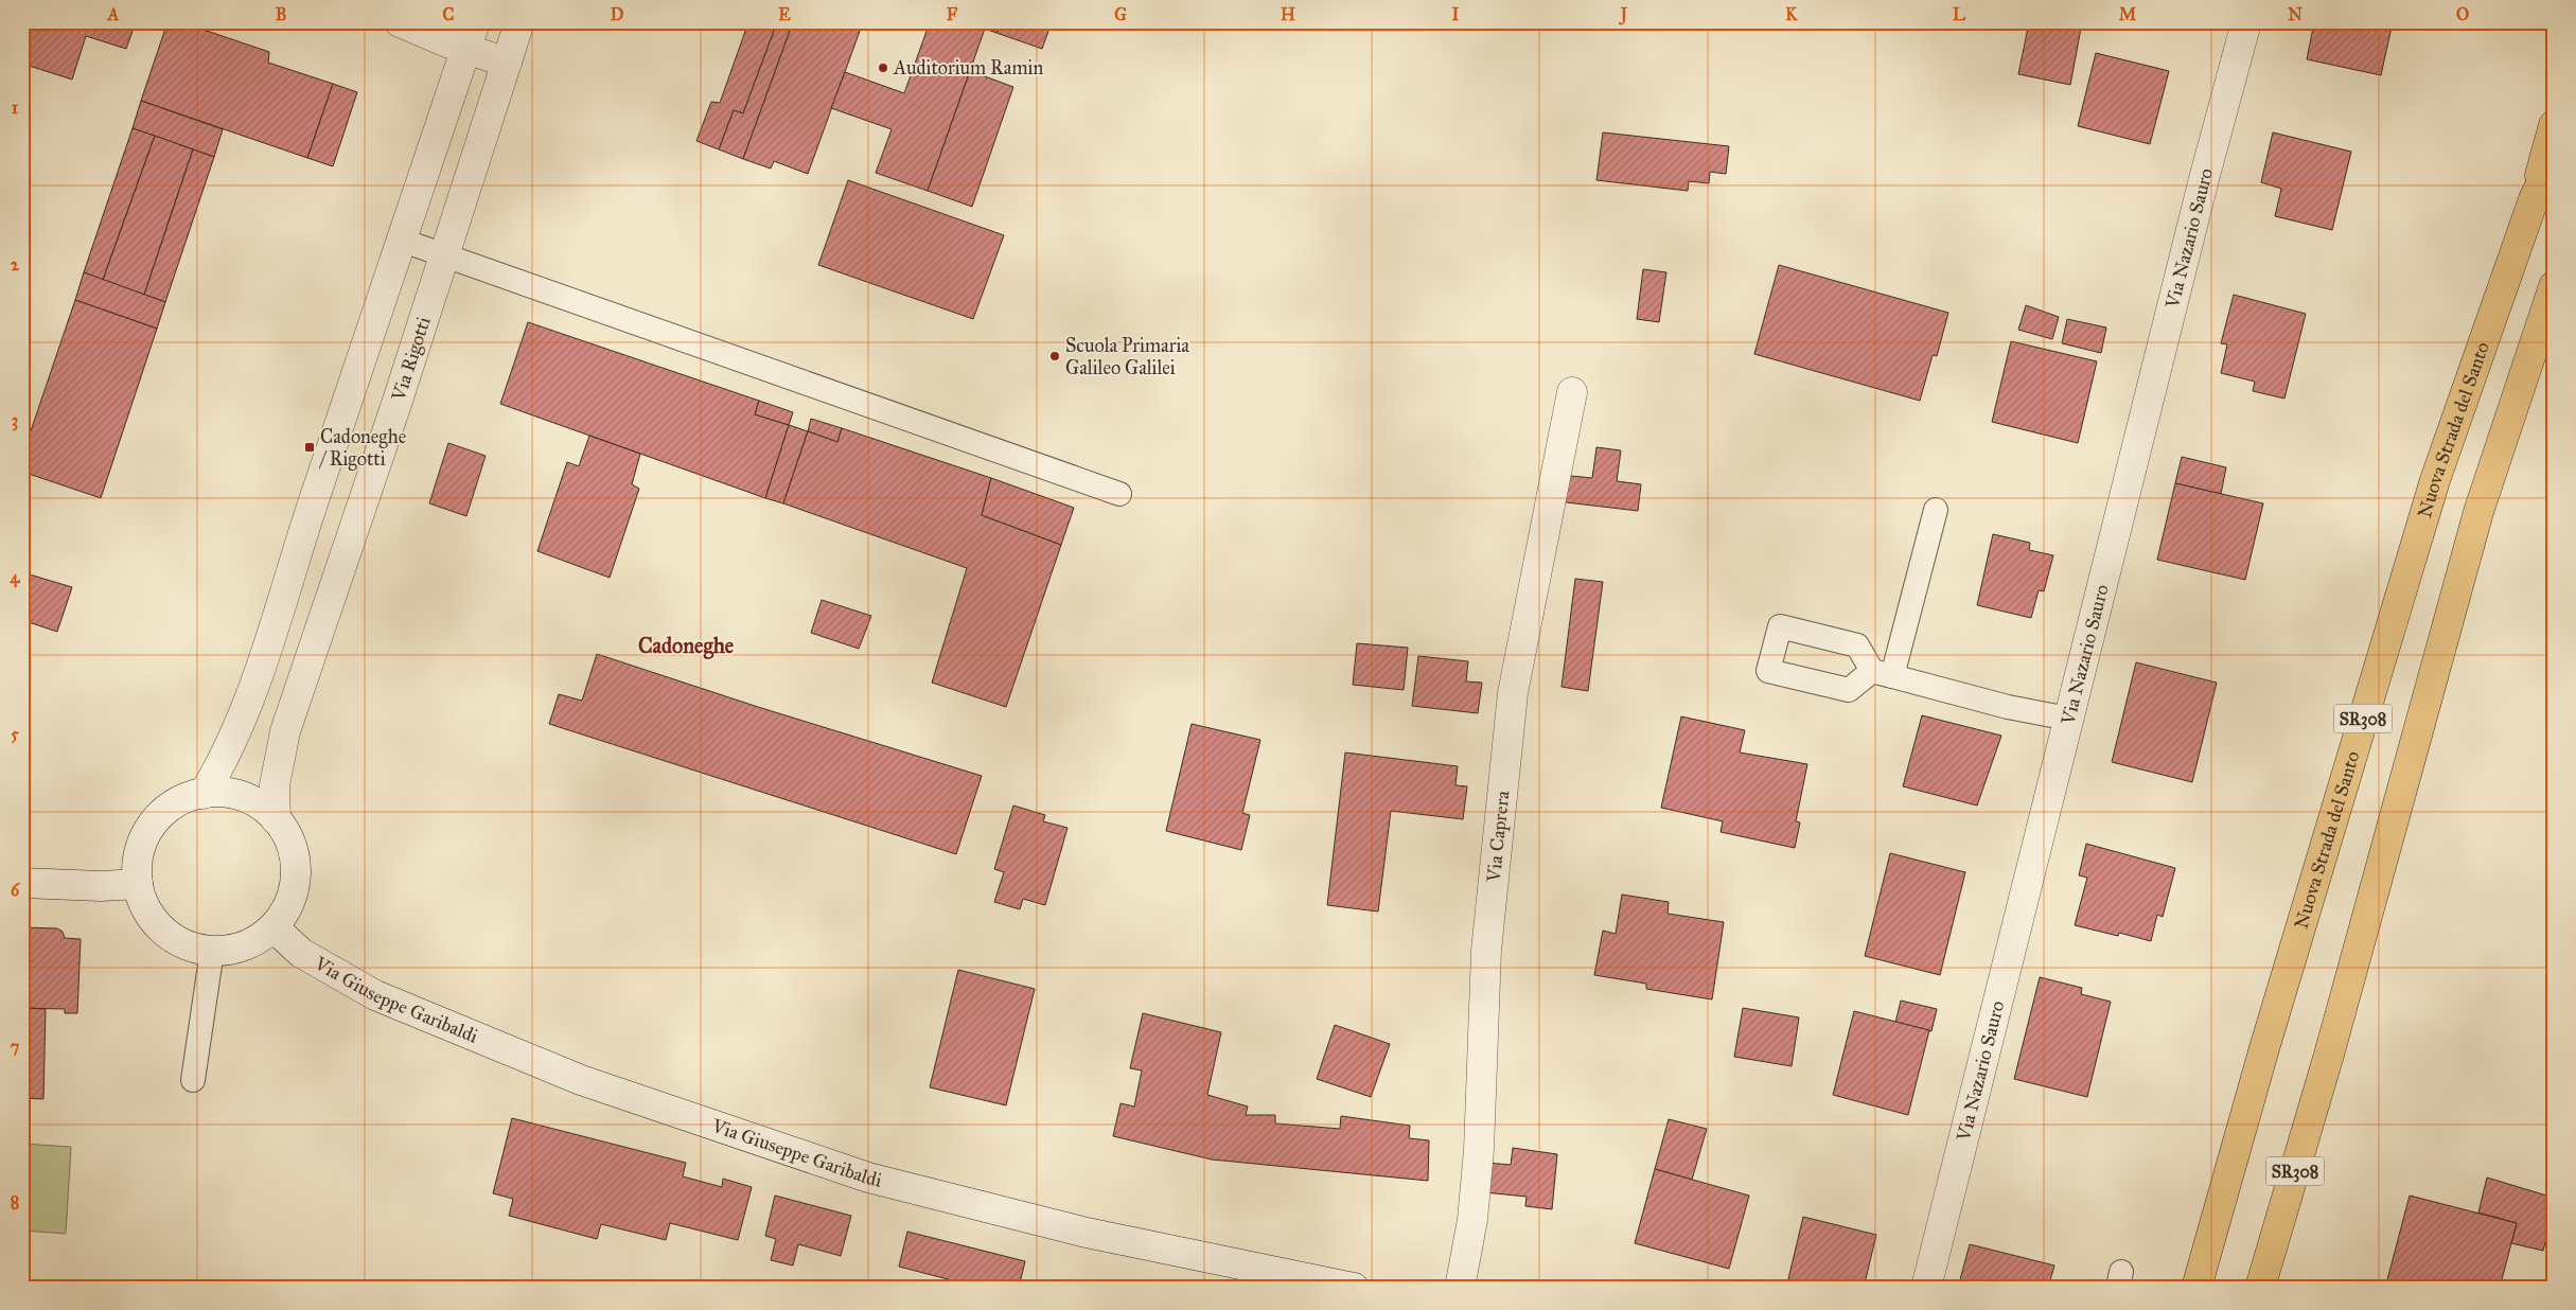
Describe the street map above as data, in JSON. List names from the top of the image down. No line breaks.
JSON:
{"streets":{"highway":["Nuova Strada del Santo","SR308"],"street":["Via Nazario Sauro","Via Rigotti","Via Caprera","Via Giuseppe Garibaldi"]},"crossings":[["Via Rigotti","Via Giuseppe Garibaldi"]],"districts":["Cadoneghe"],"places":{"other":["Auditorium Ramin","Scuola Primaria Galileo Galilei"],"transit":["Cadoneghe / Rigotti"]},"grid":{"columns":["A","B","C","D","E","F","G","H","I","J","K","L","M","N","O"],"rows":["1","2","3","4","5","6","7","8"]}}
